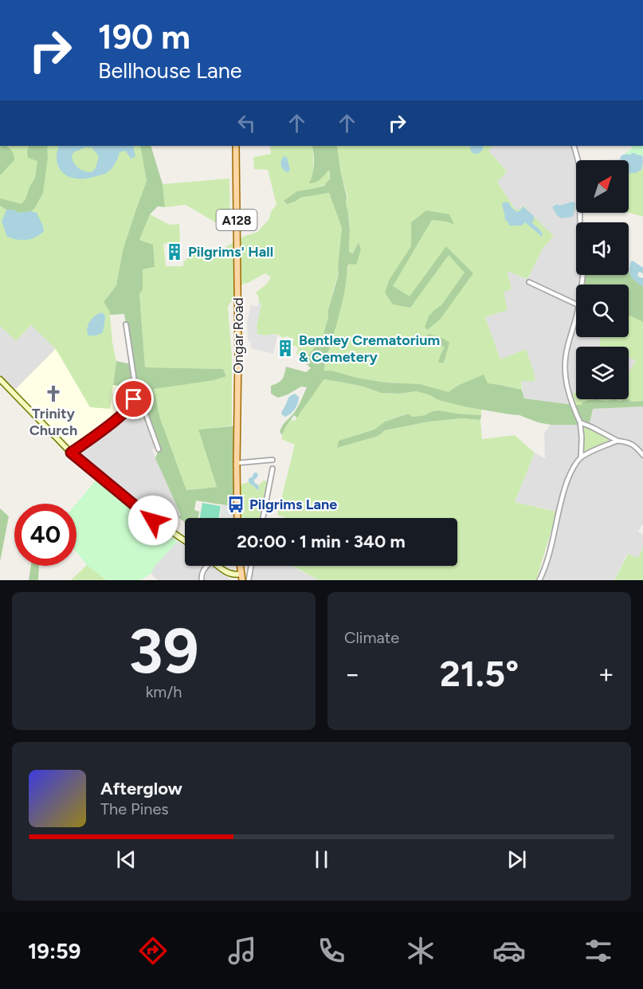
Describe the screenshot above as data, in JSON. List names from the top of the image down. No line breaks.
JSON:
{"streets":{"main road":["A128","Ongar Road"]},"places":{"building":["Pilgrims' Hall","Bentley Crematorium & Cemetery"],"church":["Trinity Church"],"bus stop":["Pilgrims Lane"]},"north":"top right","page":{"turn":["190 m","Bellhouse Lane"],"limit":"40","trip":"20:00 · 1 min · 340 m","tile":[["39","km/h"],"Climate"],"heat":["−","21.5°","+"],"song":["Afterglow","The Pines"],"tabs":"19:59"}}
